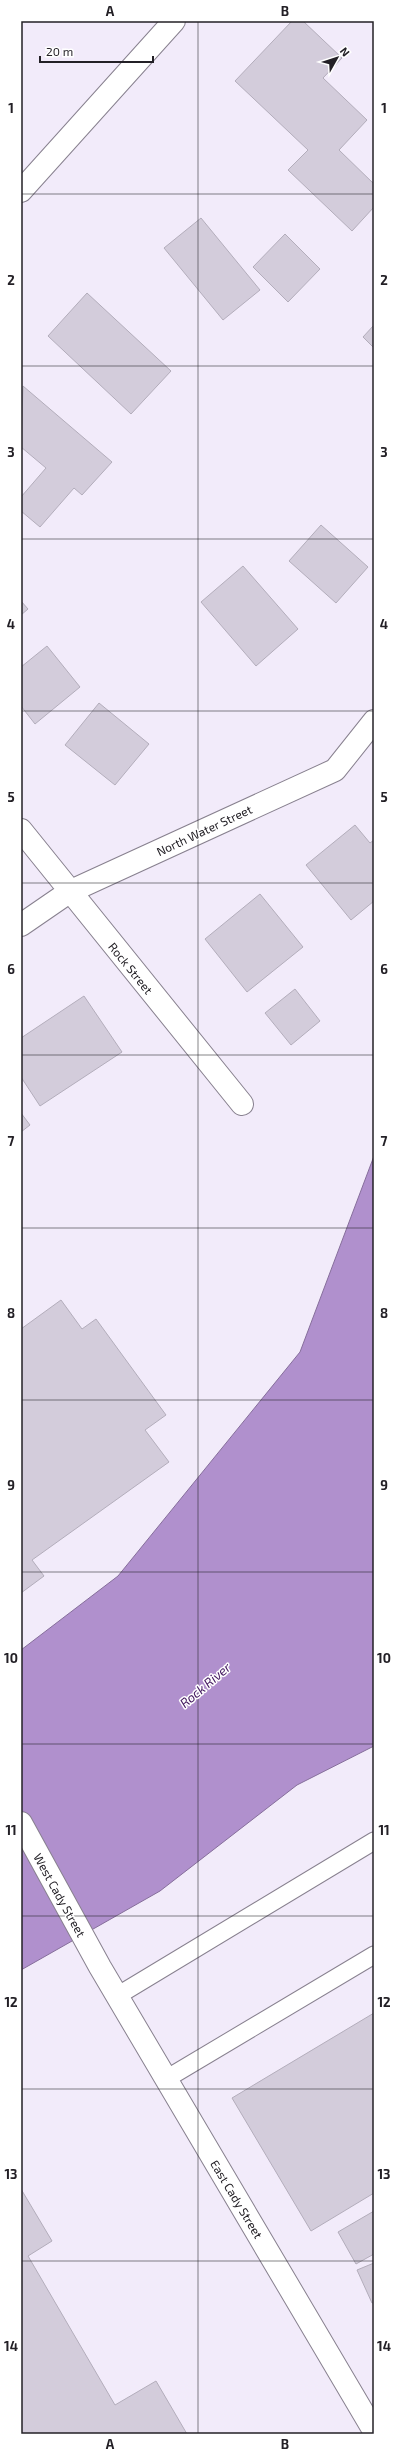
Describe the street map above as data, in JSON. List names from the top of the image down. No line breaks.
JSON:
{"streets":{"street":["North Water Street","Rock Street","West Cady Street","East Cady Street"]},"crossings":[["North Water Street","Rock Street"],["West Cady Street","East Cady Street"]],"water":["Rock River"],"scale_bar":"20 m","north":"top right","grid":{"columns":["A","B"],"rows":["1","2","3","4","5","6","7","8","9","10","11","12","13","14"]}}
